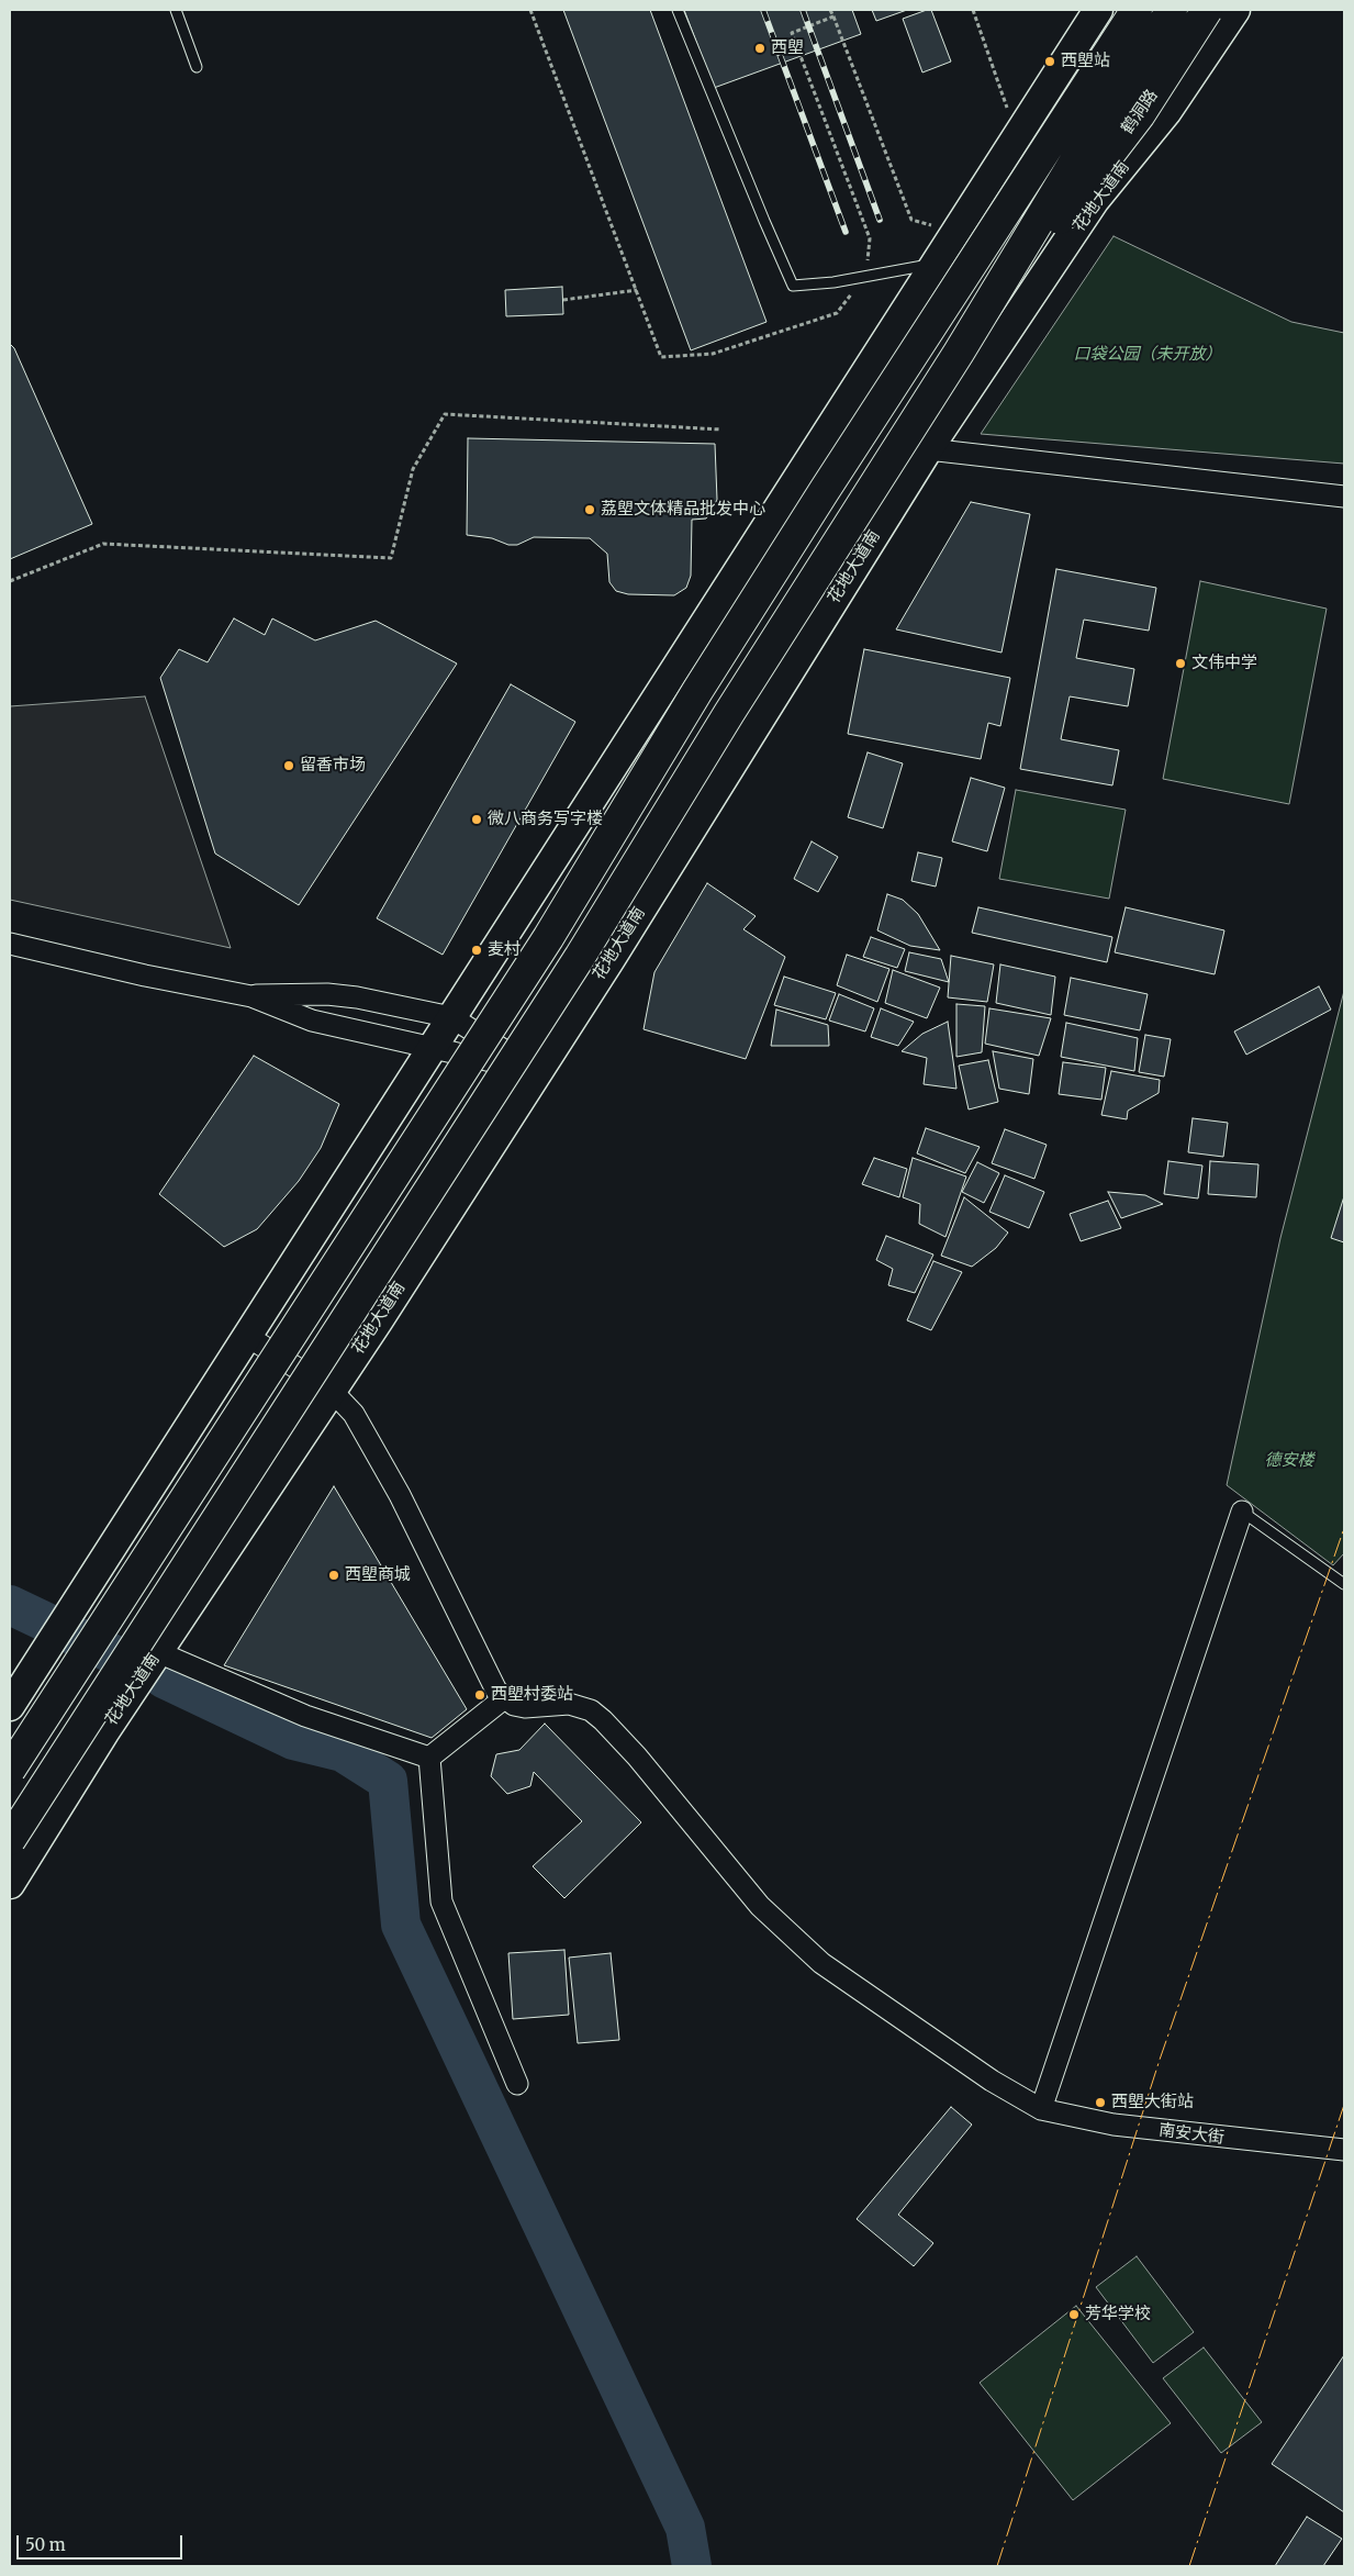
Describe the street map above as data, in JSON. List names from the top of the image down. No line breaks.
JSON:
{"streets":{"main road":["鹤洞路","花地大道南"],"street":["南安大街"]},"crossings":[["鹤洞路","花地大道南"]],"parks":["口袋公园（未开放）","德安楼"],"places":["西塱","西塱站","荔塱文体精品批发中心","文伟中学","留香市场","微八商务写字楼","麦村","西塱商城","西塱村委站","西塱大街站","芳华学校"],"scale_bar":"50 m"}
